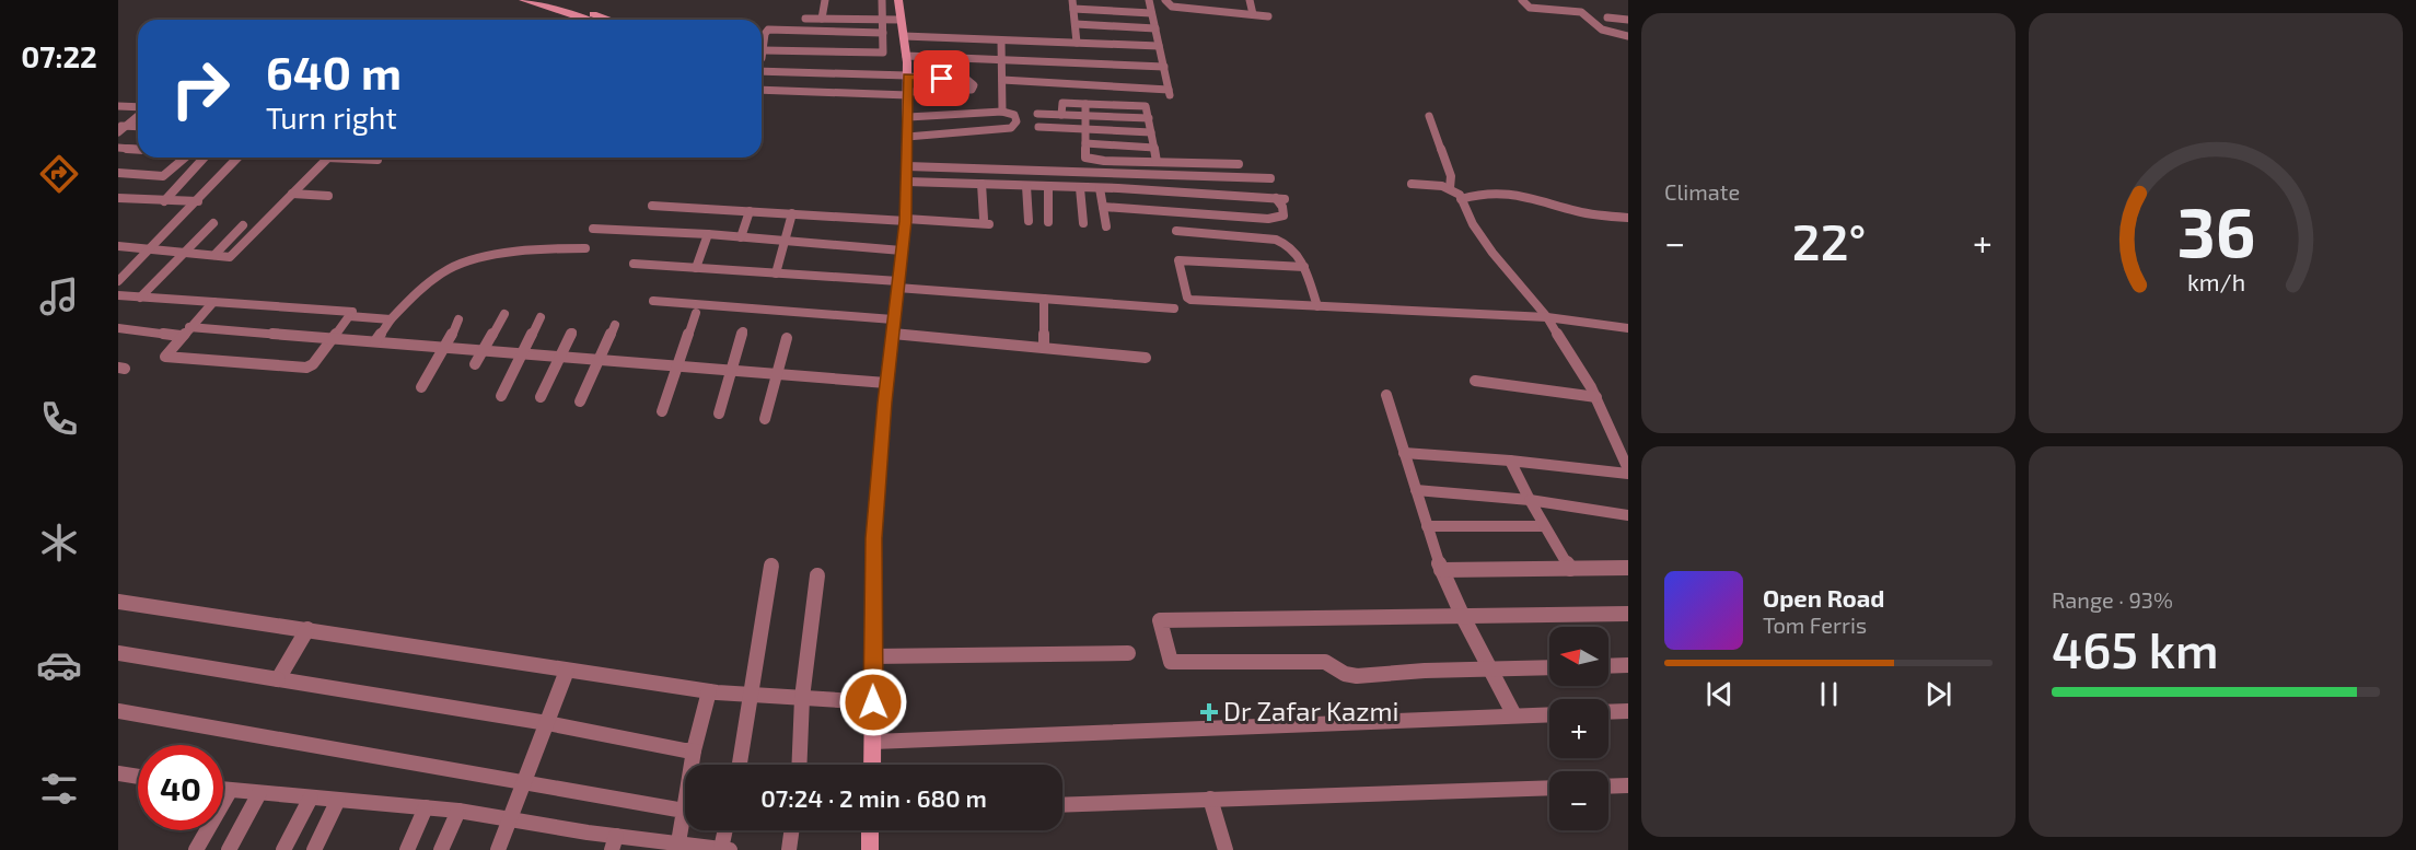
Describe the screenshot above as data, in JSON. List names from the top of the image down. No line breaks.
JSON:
{"places":{"health":["Dr Zafar Kazmi"]},"north":"left","page":{"tabs":"07:22","tile":["Climate",["Range · 93%","465 km"]],"turn":["640 m","Turn right"],"heat":["−","22°","+"],"song":["Open Road","Tom Ferris"],"map_buttons":["+","−"],"limit":"40","trip":"07:24 · 2 min · 680 m","gauge":["36","km/h"]}}
